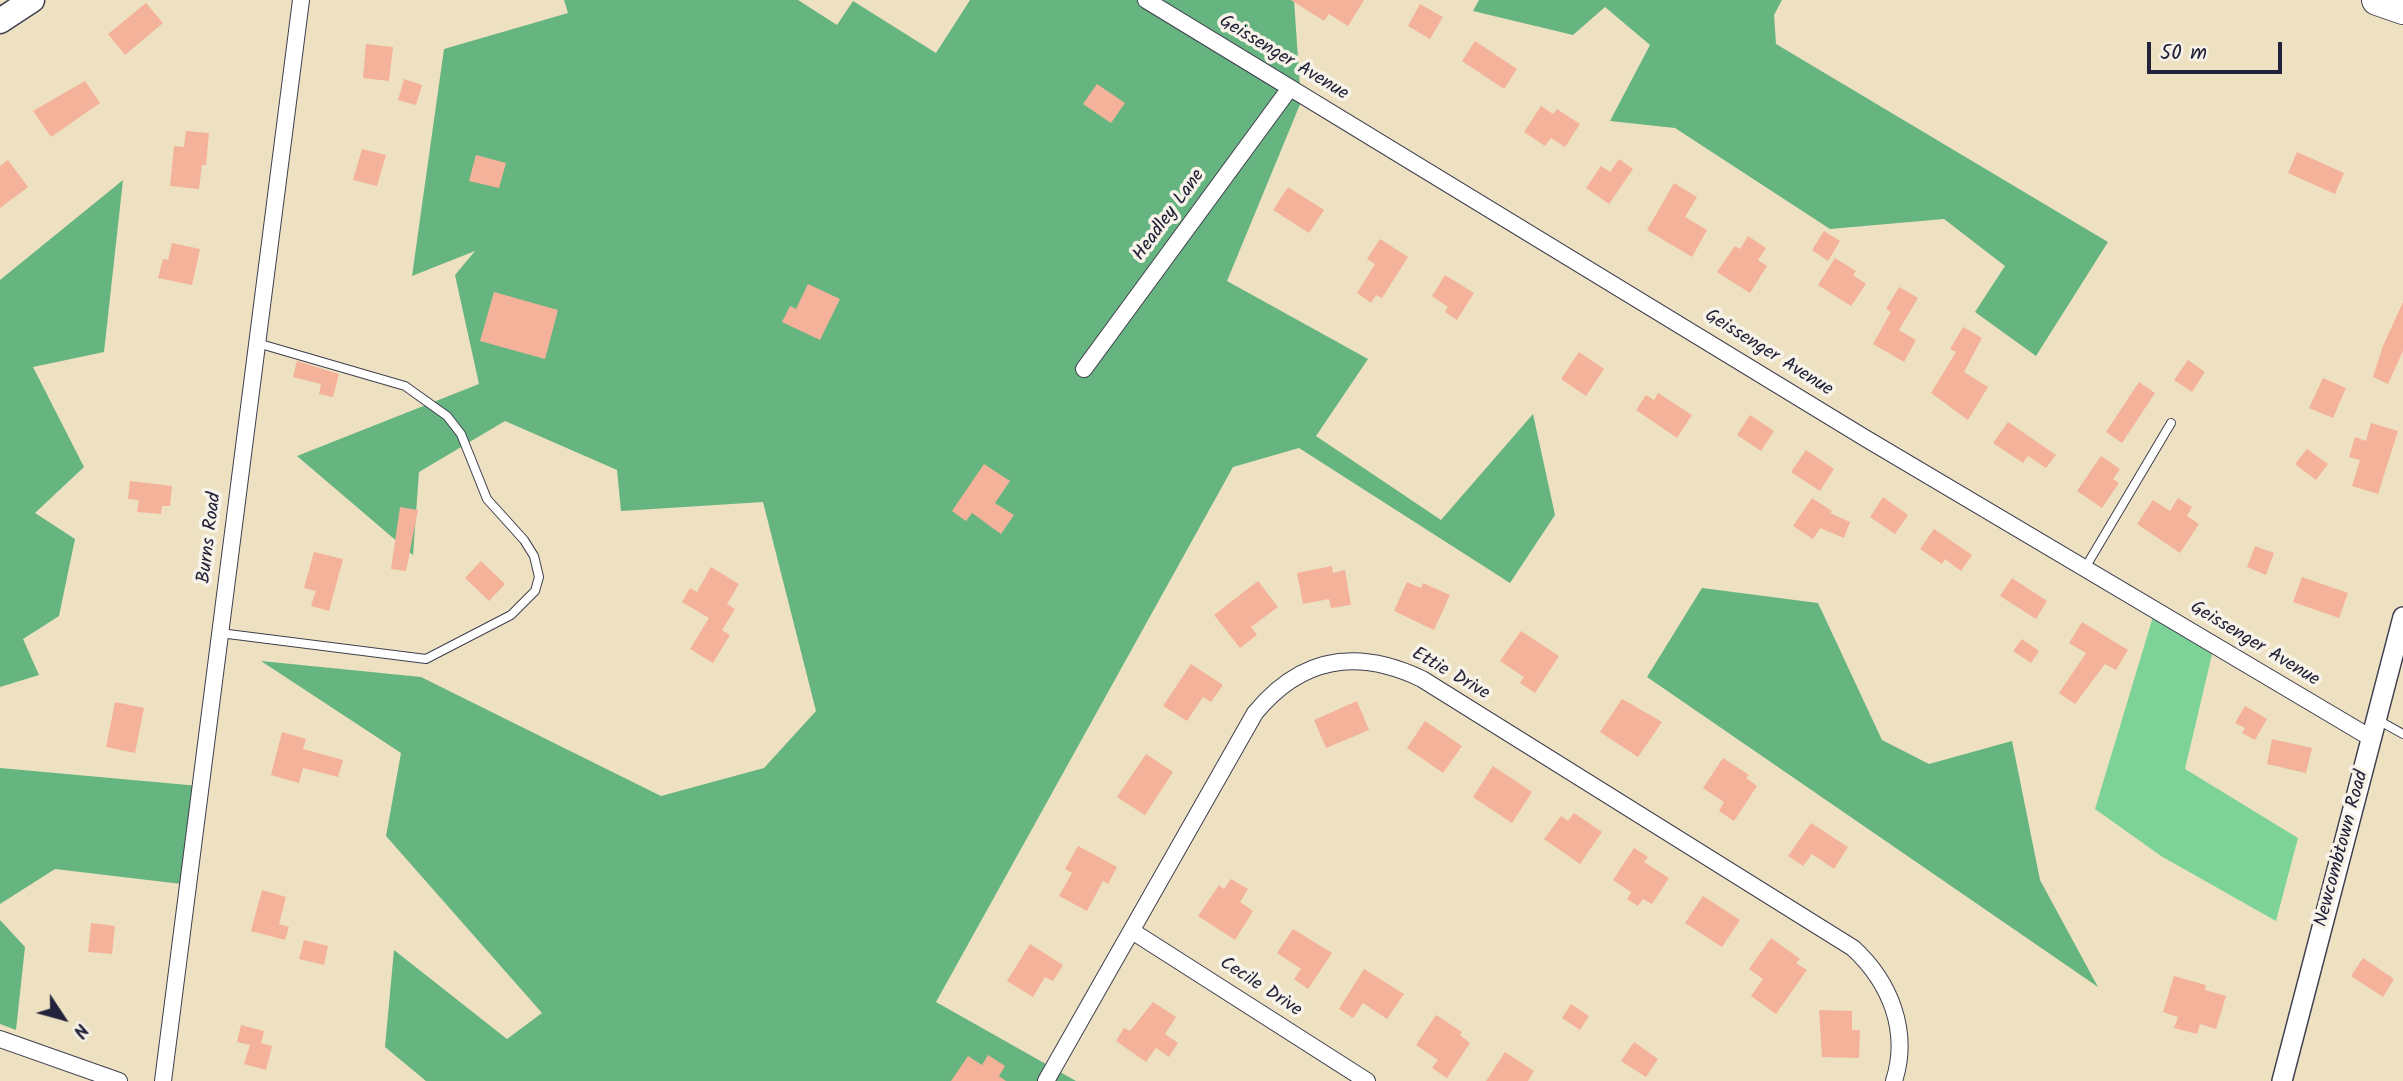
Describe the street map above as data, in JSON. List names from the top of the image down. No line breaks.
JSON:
{"streets":{"street":["Geissenger Avenue","Headley Lane","Burns Road","Ettie Drive","Newcombtown Road","Cecile Drive"]},"crossings":[["Geissenger Avenue","Headley Lane"],["Geissenger Avenue","Newcombtown Road"],["Ettie Drive","Cecile Drive"]],"scale_bar":"50 m","north":"bottom right"}
